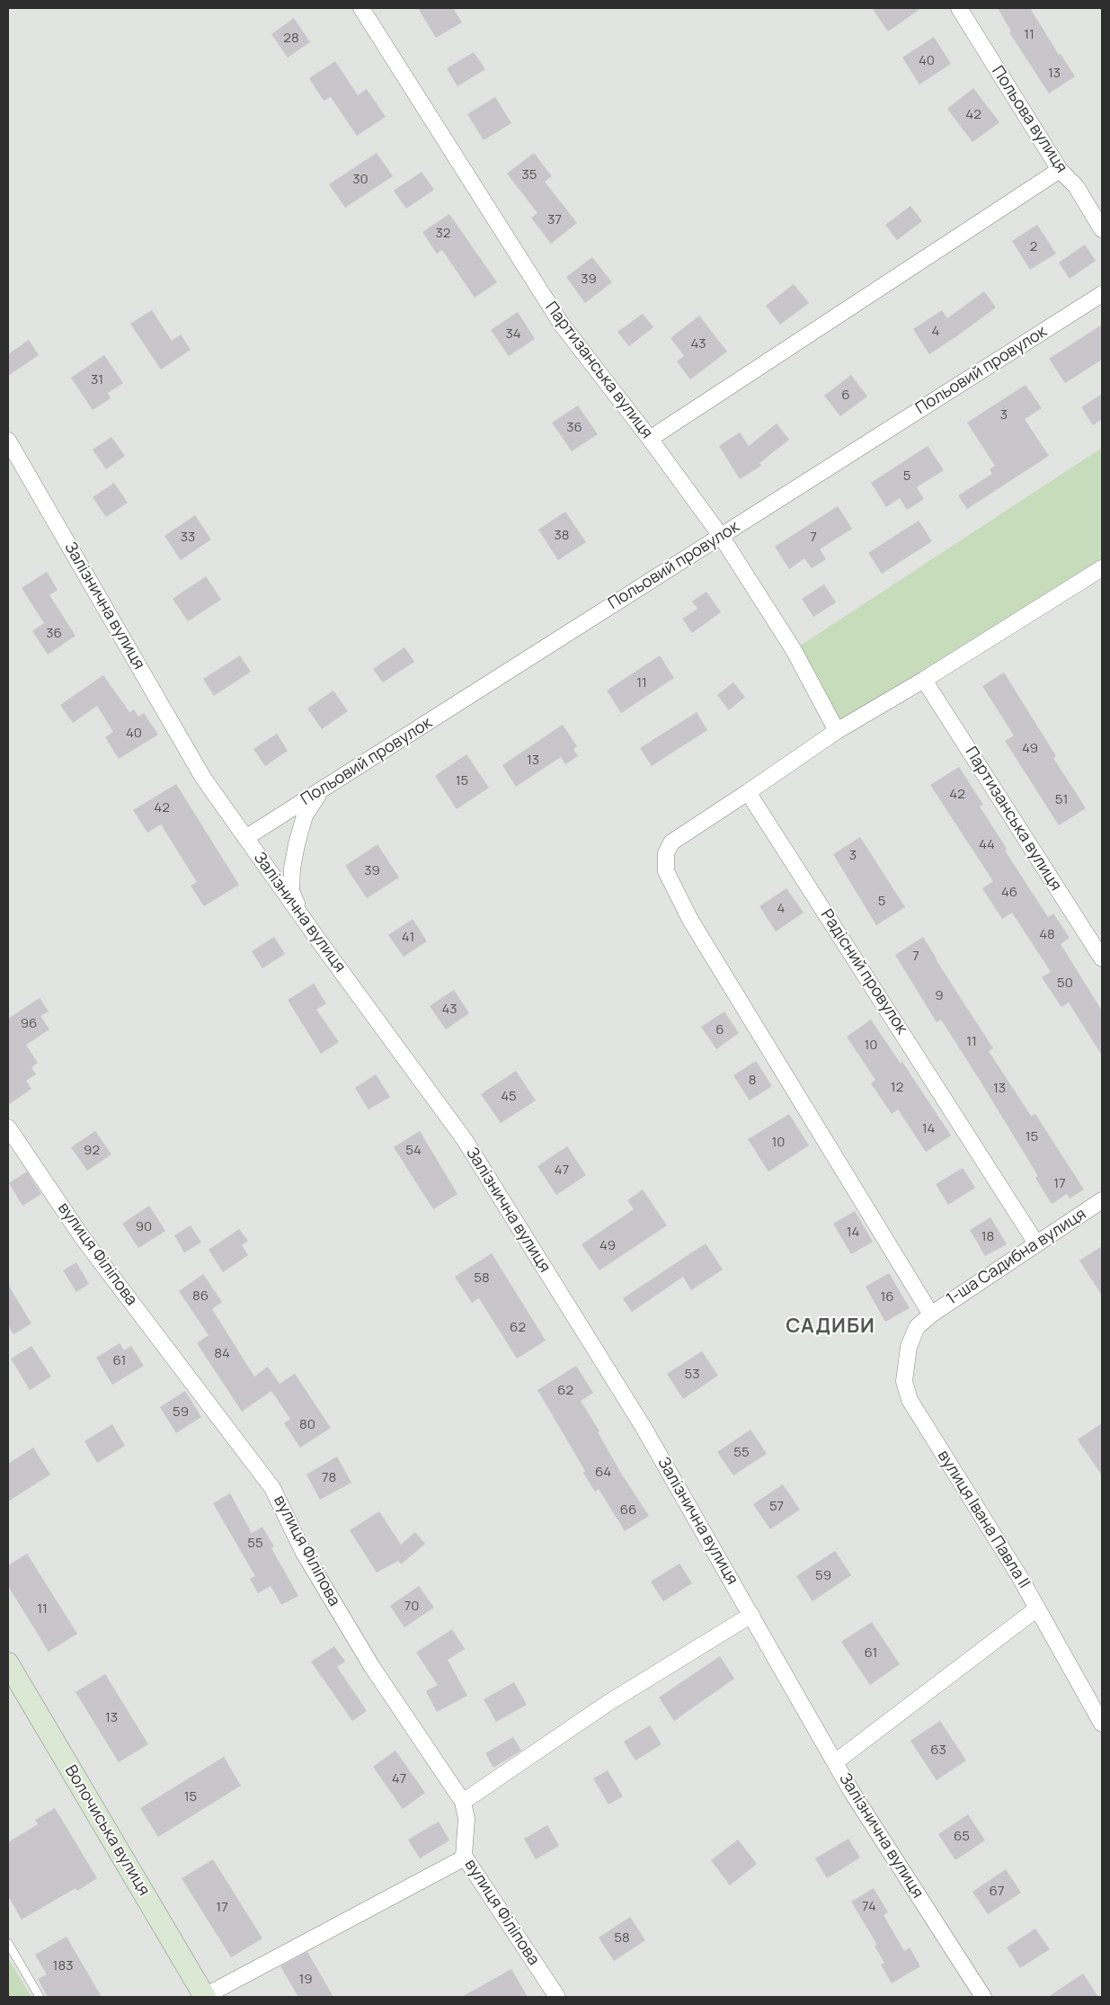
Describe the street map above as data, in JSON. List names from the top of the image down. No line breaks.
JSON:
{"streets":{"main road":["Волочиська вулиця"],"street":["Польова вулиця","Партизанська вулиця","Польовий провулок","Залізнична вулиця","Радісний провулок","вулиця Філіпова","1-ша Садибна вулиця","вулиця Івана Павла II"]},"crossings":[["Партизанська вулиця","Польовий провулок"],["Польовий провулок","Залізнична вулиця"],["Радісний провулок","1-ша Садибна вулиця"],["1-ша Садибна вулиця","вулиця Івана Павла II"]],"districts":["САДИБИ"],"house_numbers":["11","28","40","13","42","35","30","37","32","2","39","4","34","43","31","6","3","36","5","38","33","7","36","11","40","49","13","15","42","51","42","44","3","39","46","5","4","48","41","7","50","9","43","96","6","11","10","8","12","13","45","14","15","10","92","54","47","17","90","14","18","49","58","86","16","62","84","61","53","62","59","80","55","64","78","57","66","55","59","70","11","61","13","63","47","15","65","67","74","17","58","183","19"]}
